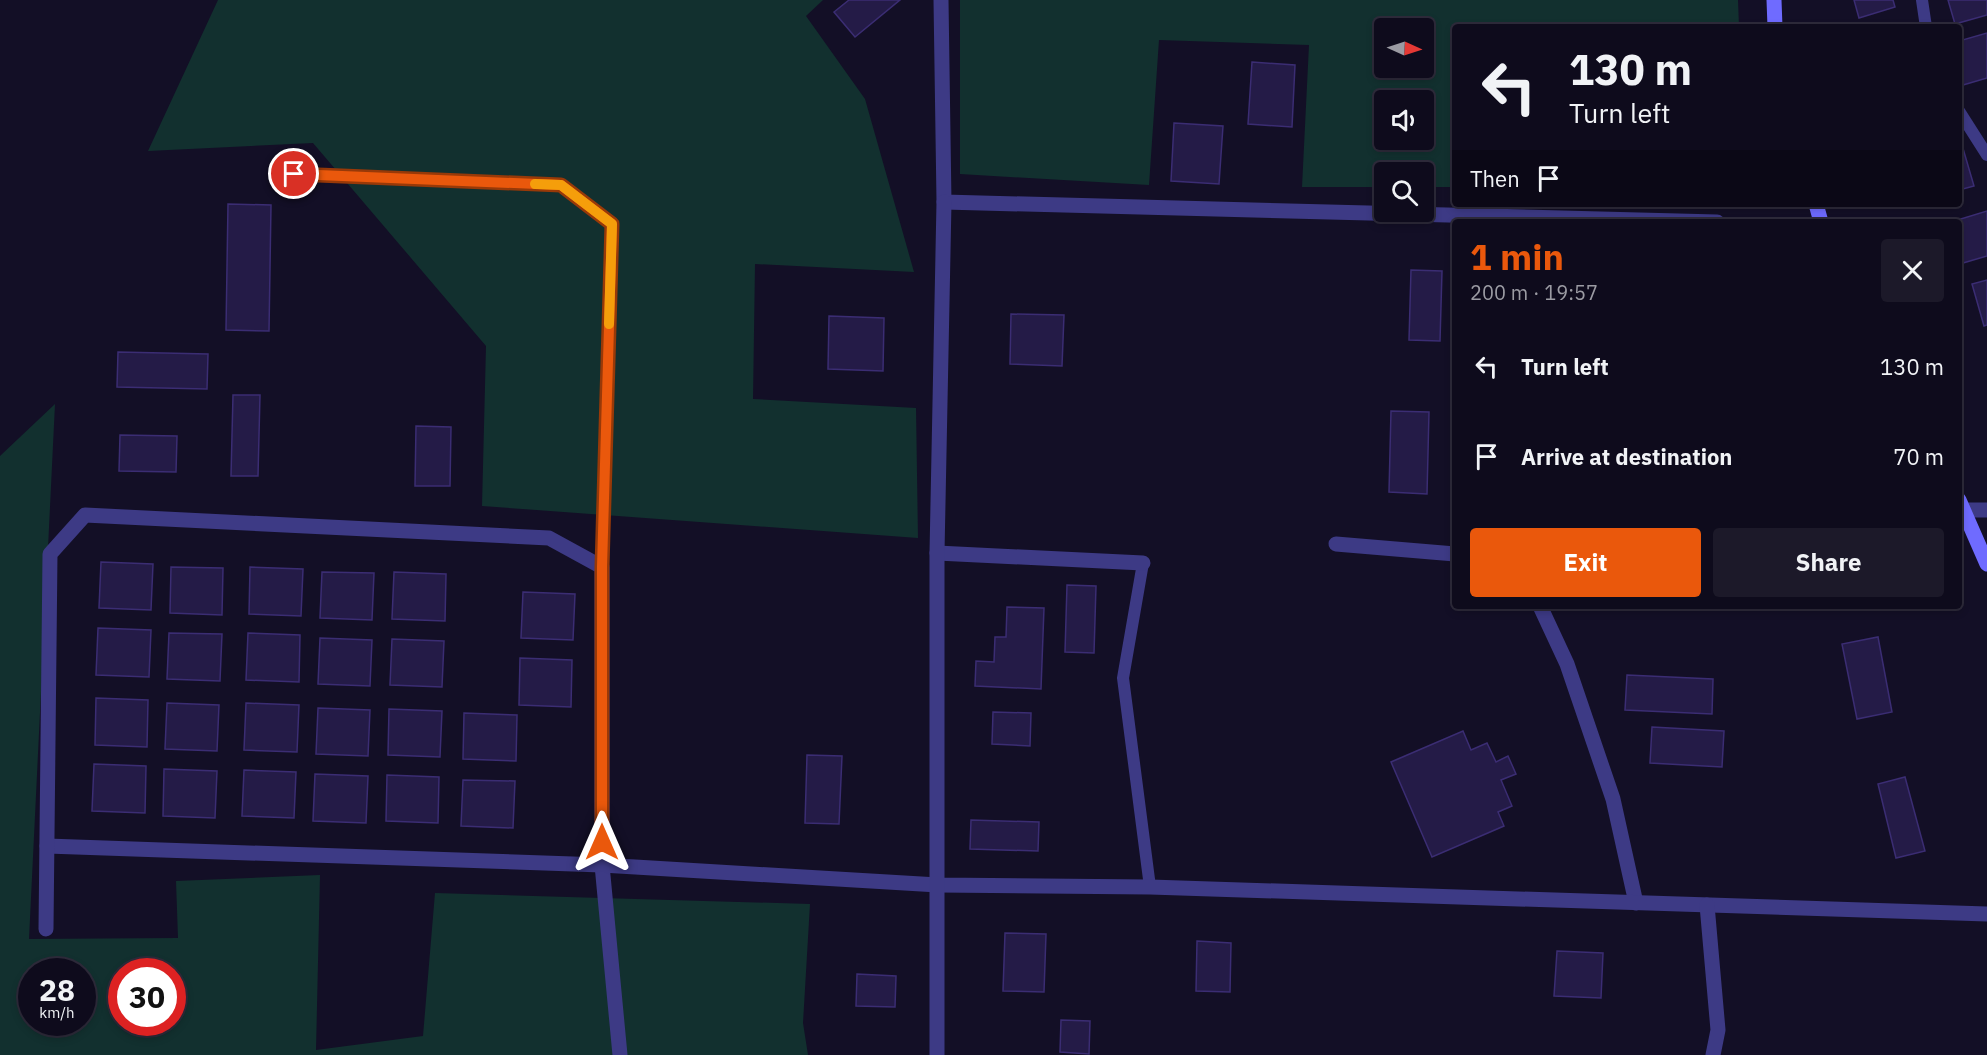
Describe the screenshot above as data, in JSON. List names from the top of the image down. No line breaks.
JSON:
{"north":"right","page":{"turn":["130 m","Turn left"],"then":"Then","heading":["1 min","200 m · 19:57"],"list":[{"name":"Turn left","value":"130 m"},{"name":"Arrive at destination","value":"70 m"}],"buttons":["Exit","Share"],"speed":"28 km/h","limit":"30"}}
